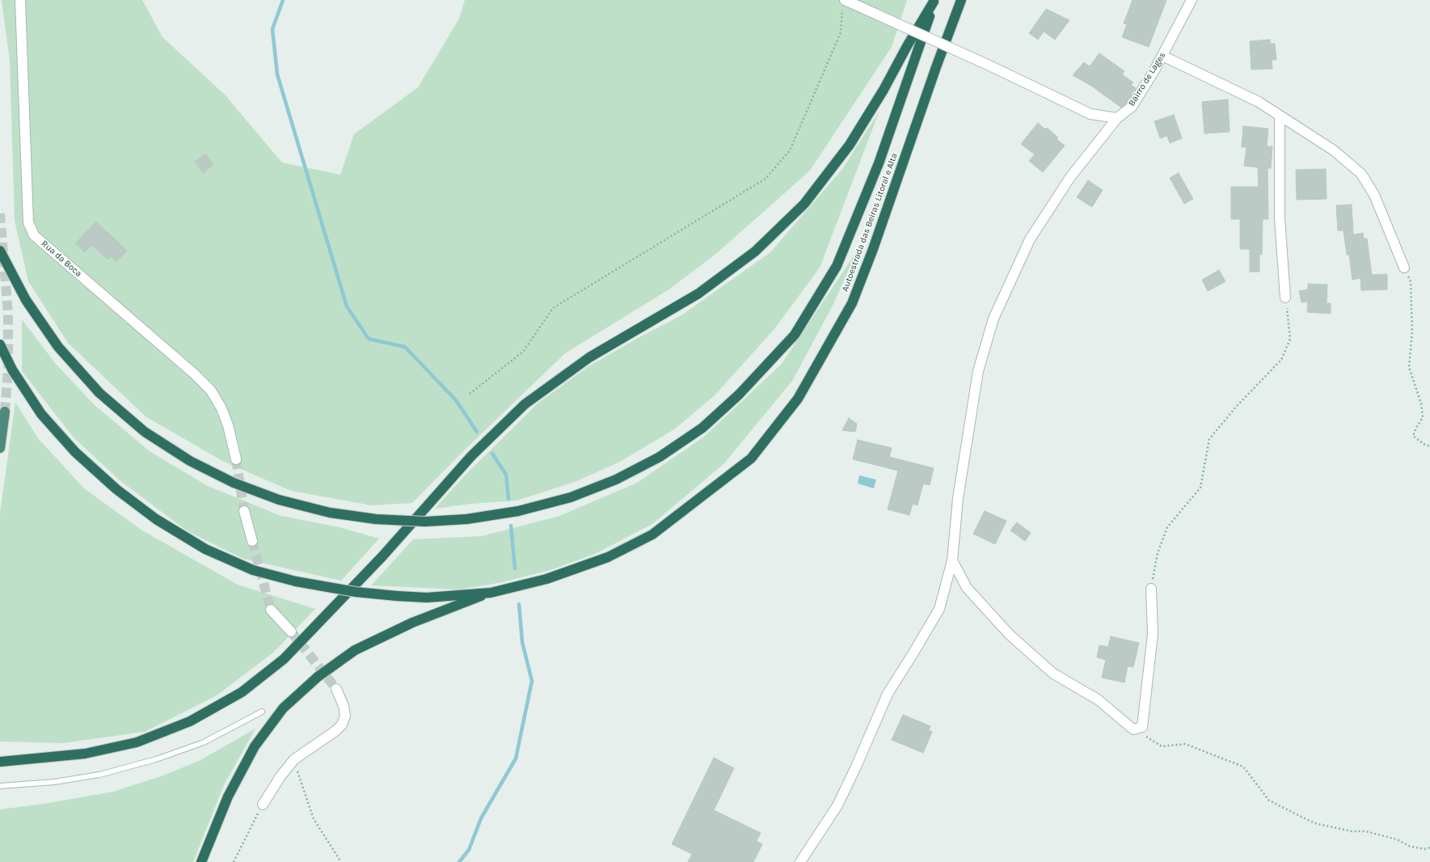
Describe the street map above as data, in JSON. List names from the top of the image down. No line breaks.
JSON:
{"streets":{"highway":["Autoestrada das Beiras Litoral e Alta"],"street":["Bairro de Lages","Rua da Boca"]}}
